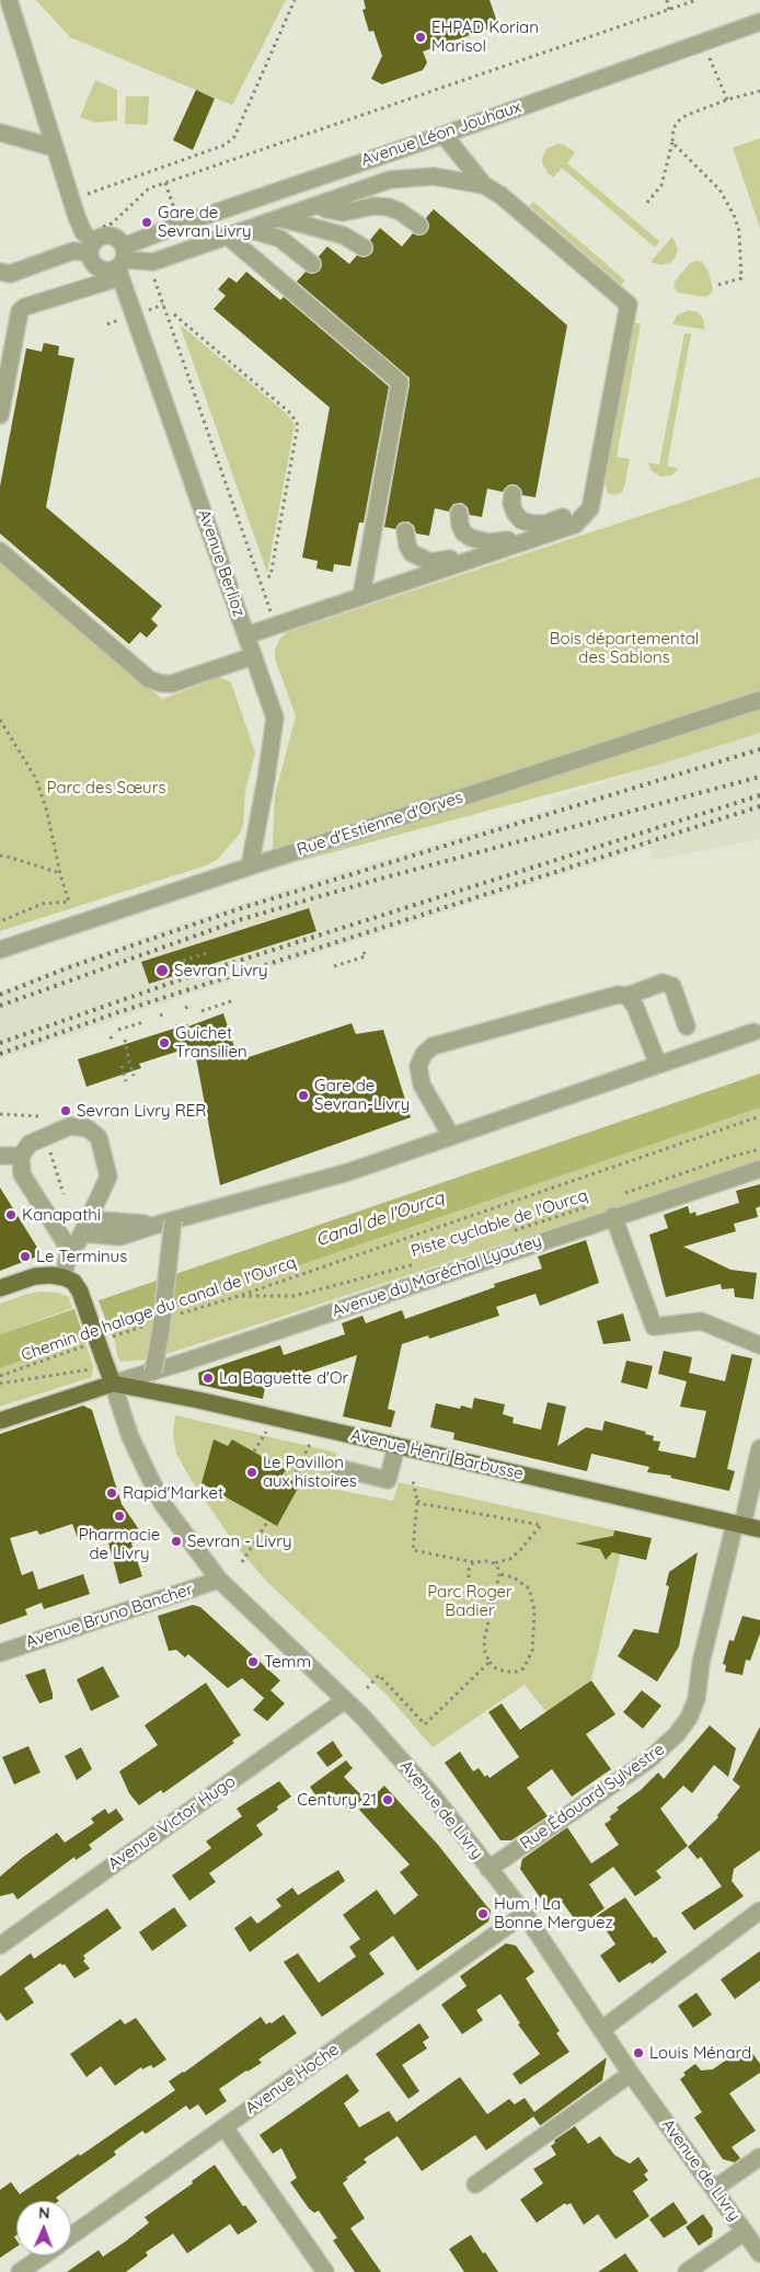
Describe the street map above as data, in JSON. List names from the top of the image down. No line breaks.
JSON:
{"streets":{"main road":["Avenue Henri Barbusse"],"street":["Avenue Léon Jouhaux","Avenue Berlioz","Rue d'Estienne d'Orves","Avenue du Maréchal Lyautey","Avenue Bruno Bancher","Rue Édouard Sylvestre","Avenue de Livry","Avenue Victor Hugo","Avenue Hoche"],"path":["Piste cyclable de l'Ourcq","Chemin de halage du canal de l'Ourcq"]},"crossings":[["Avenue Léon Jouhaux","Avenue Berlioz"],["Avenue Berlioz","Rue d'Estienne d'Orves"],["Piste cyclable de l'Ourcq","Chemin de halage du canal de l'Ourcq"],["Avenue du Maréchal Lyautey","Avenue Henri Barbusse"],["Avenue du Maréchal Lyautey","Avenue de Livry"],["Avenue Henri Barbusse","Rue Édouard Sylvestre"],["Avenue Henri Barbusse","Avenue de Livry"],["Avenue Bruno Bancher","Avenue de Livry"],["Rue Édouard Sylvestre","Avenue de Livry"],["Avenue de Livry","Avenue Victor Hugo"],["Avenue de Livry","Avenue Hoche"]],"water":["Canal de l'Ourcq"],"parks":["Bois départemental des Sablons","Parc des Sœurs","Parc Roger Badier"],"places":["EHPAD Korian Marisol","Gare de Sevran Livry","Sevran Livry","Guichet Transilien","Gare de Sevran-Livry","Sevran Livry RER","Kanapathi","Le Terminus","La Baguette d'Or","Le Pavillon aux histoires","Rapid'Market","Pharmacie de Livry","Sevran - Livry","Temm","Century 21","Hum ! La Bonne Merguez","Louis Ménard"],"north":"top"}
